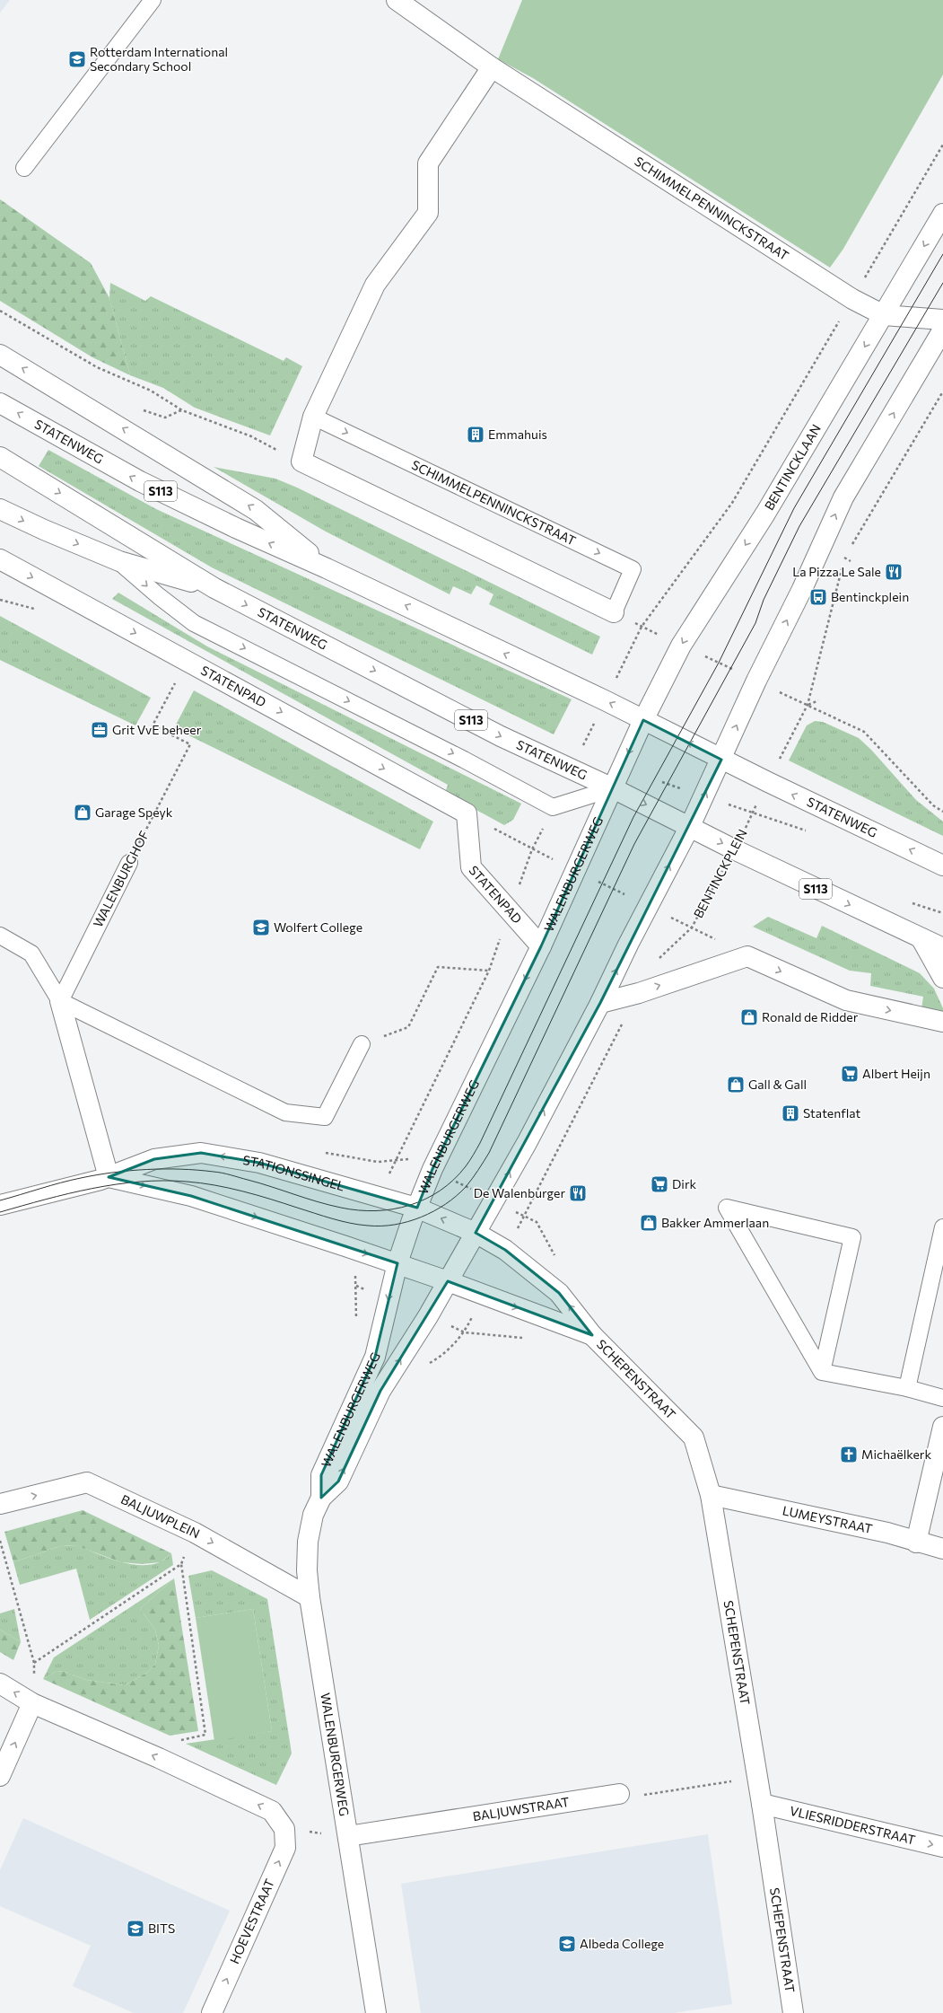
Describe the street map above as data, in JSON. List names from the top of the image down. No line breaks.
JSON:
{"streets":{"street":["SCHIMMELPENNINCKSTRAAT","STATENWEG","BENTINCKLAAN","S113","STATENPAD","WALENBURGERWEG","STATIONSSINGEL","SCHEPENSTRAAT","BALJUWPLEIN","LUMEYSTRAAT","BALJUWSTRAAT","VLIESRIDDERSTRAAT","HOEVESTRAAT"],"lane":["WALENBURGHOF"],"path":["BENTINCKPLEIN"]},"crossings":[["SCHIMMELPENNINCKSTRAAT","BENTINCKLAAN"],["STATENWEG","BENTINCKLAAN"],["STATENWEG","S113"],["STATENWEG","BENTINCKPLEIN"],["STATENWEG","WALENBURGERWEG"],["BENTINCKLAAN","S113"],["S113","BENTINCKPLEIN"],["S113","WALENBURGERWEG"],["STATENPAD","WALENBURGERWEG"],["STATENPAD","WALENBURGHOF"],["WALENBURGERWEG","STATIONSSINGEL"],["WALENBURGERWEG","SCHEPENSTRAAT"],["WALENBURGERWEG","BALJUWPLEIN"],["WALENBURGERWEG","BALJUWSTRAAT"],["STATIONSSINGEL","SCHEPENSTRAAT"],["SCHEPENSTRAAT","LUMEYSTRAAT"],["SCHEPENSTRAAT","VLIESRIDDERSTRAAT"]],"one_way":["BALJUWPLEIN","VLIESRIDDERSTRAAT","HOEVESTRAAT"],"places":{"school or university":["Rotterdam International Secondary School","Wolfert College","BITS","Albeda College"],"building":["Emmahuis","Statenflat"],"restaurant":["La Pizza Le Sale","De Walenburger"],"bus stop":["Bentinckplein"],"office":["Grit VvE beheer"],"shop":["Garage Speyk","Ronald de Ridder","Gall & Gall","Bakker Ammerlaan"],"supermarket":["Albert Heijn","Dirk"],"church":["Michaëlkerk"]}}
